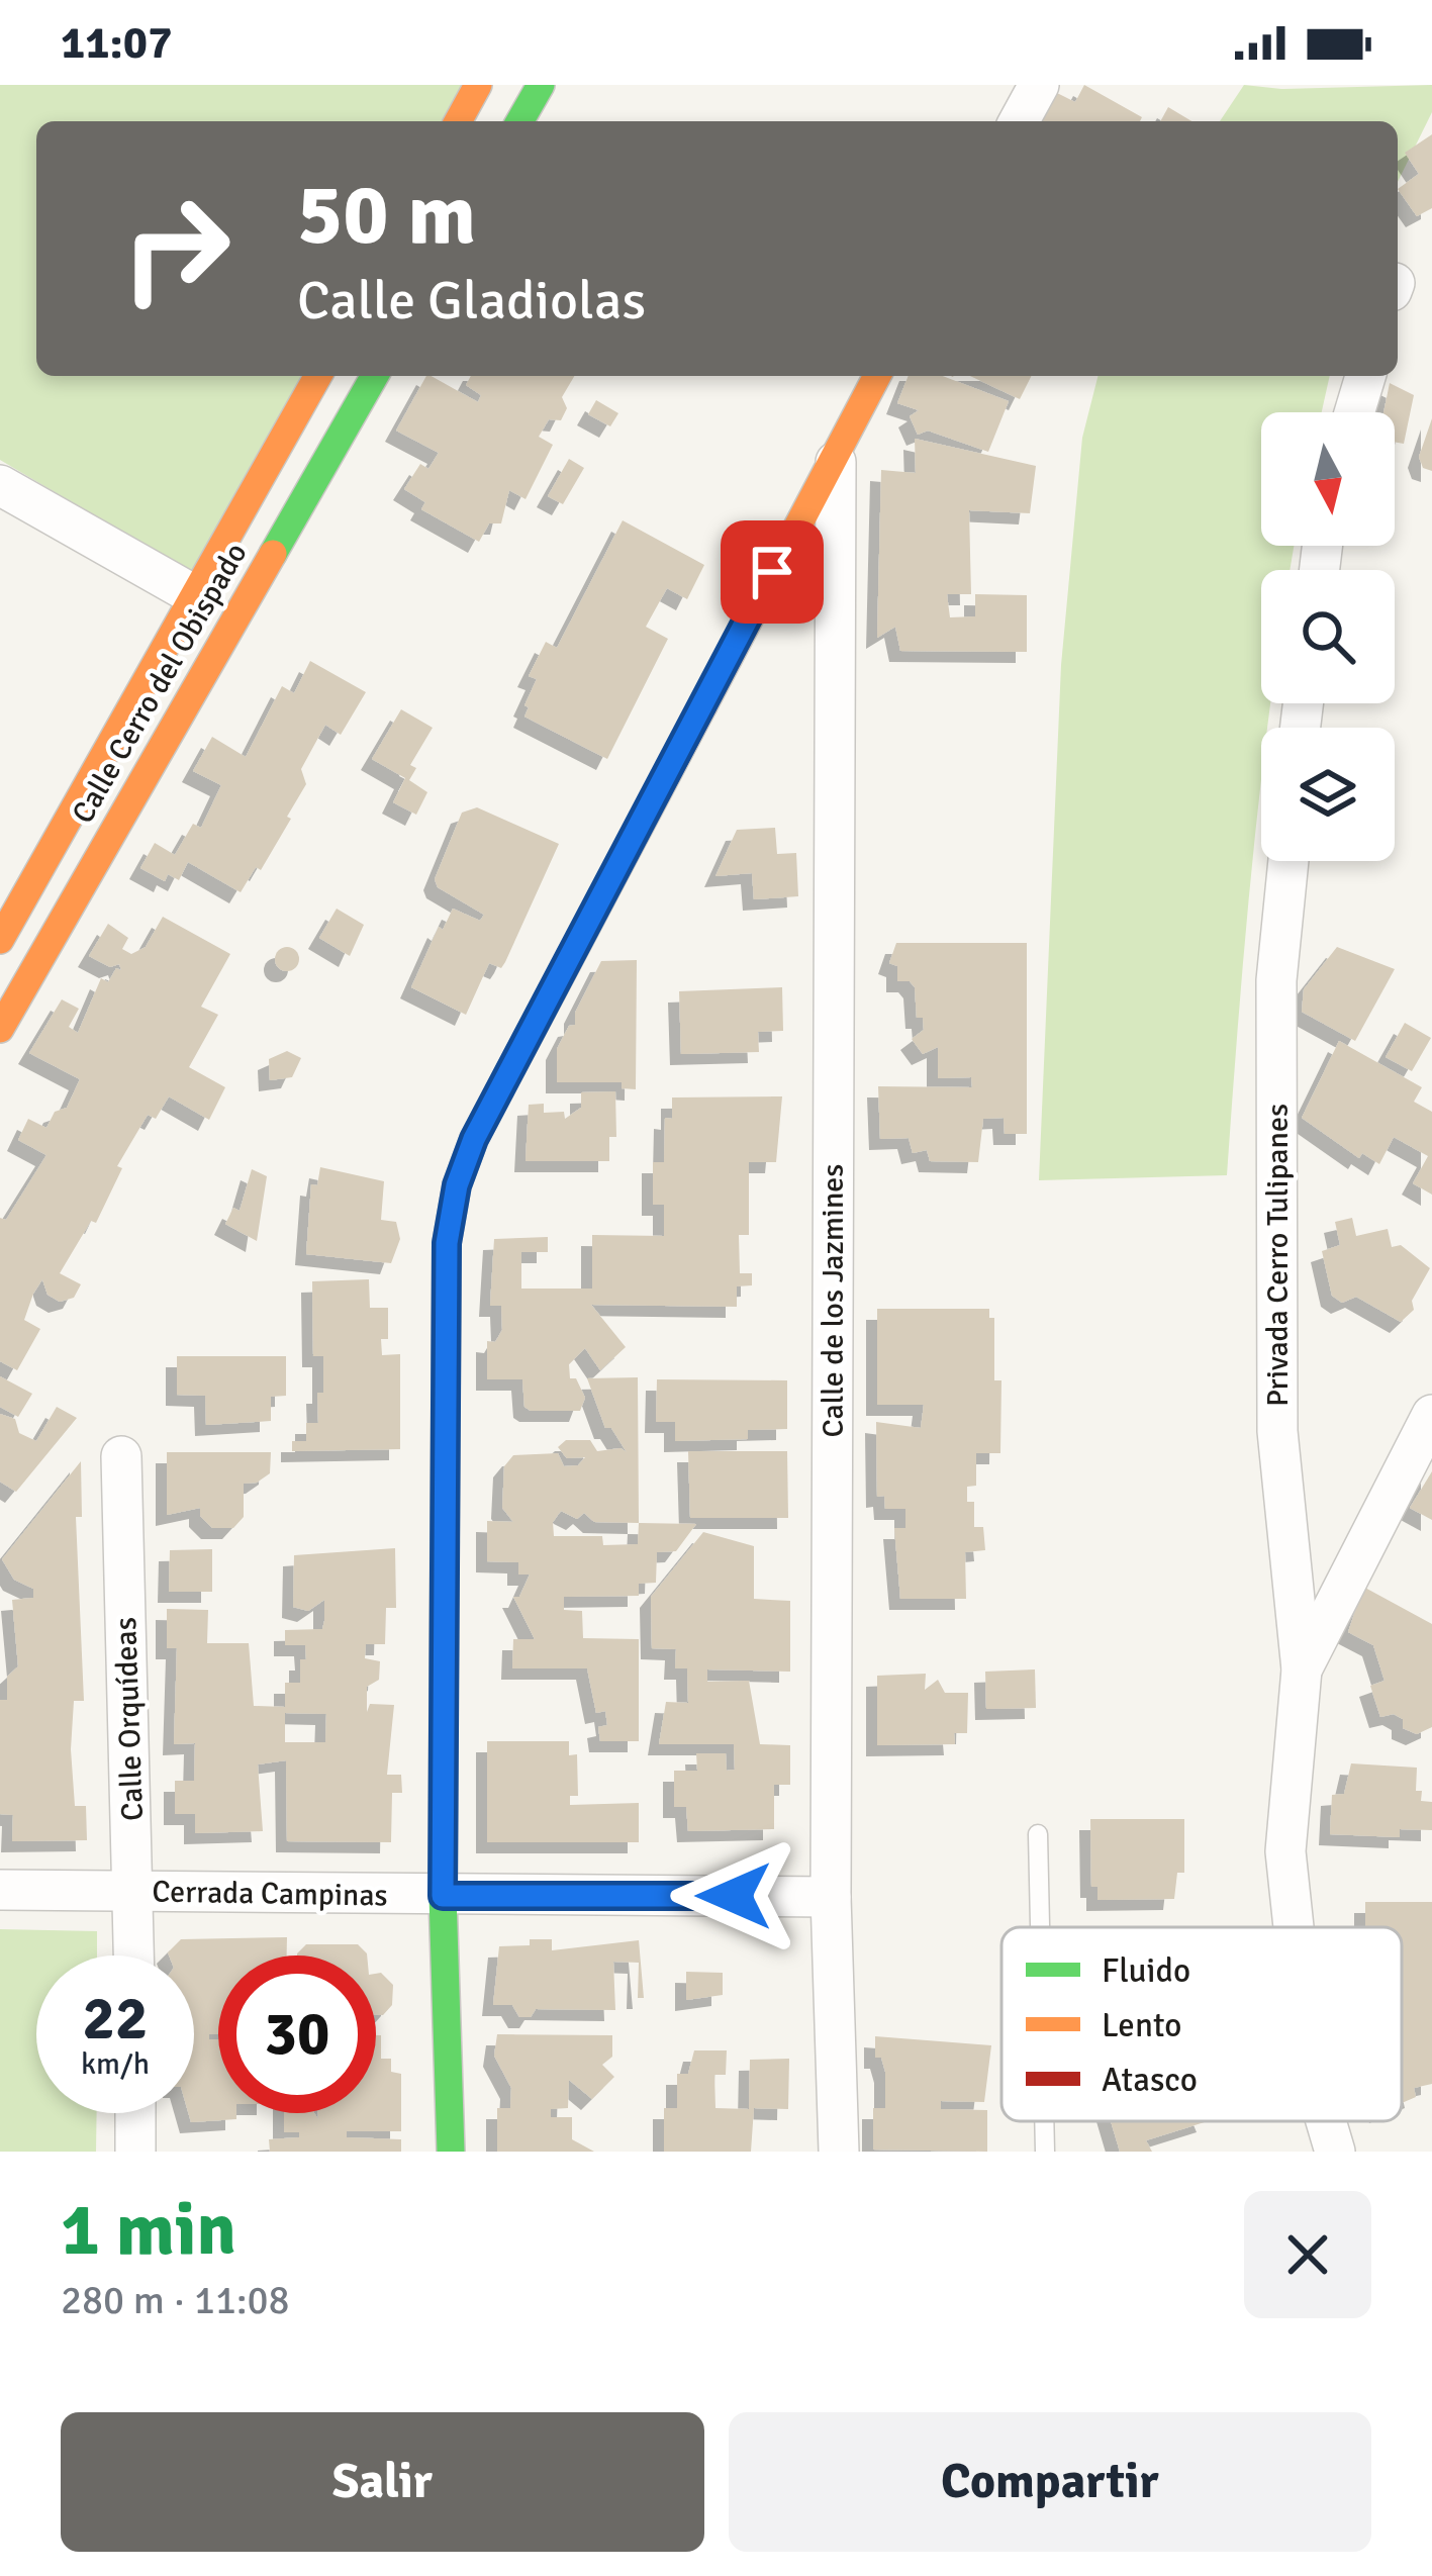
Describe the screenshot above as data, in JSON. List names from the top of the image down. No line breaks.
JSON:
{"streets":{"street":["Calle Cerro del Obispado","Privada Cerro Tulipanes","Calle de los Jazmines","Calle Orquídeas","Cerrada Campinas"]},"crossings":[["Calle de los Jazmines","Cerrada Campinas"],["Calle Orquídeas","Cerrada Campinas"]],"legend":["Fluido","Lento","Atasco"],"north":"bottom","page":{"status":"11:07","turn":["50 m","Calle Gladiolas"],"speed":"22 km/h","limit":"30","heading":["1 min","280 m · 11:08"],"buttons":["Salir","Compartir"]}}
